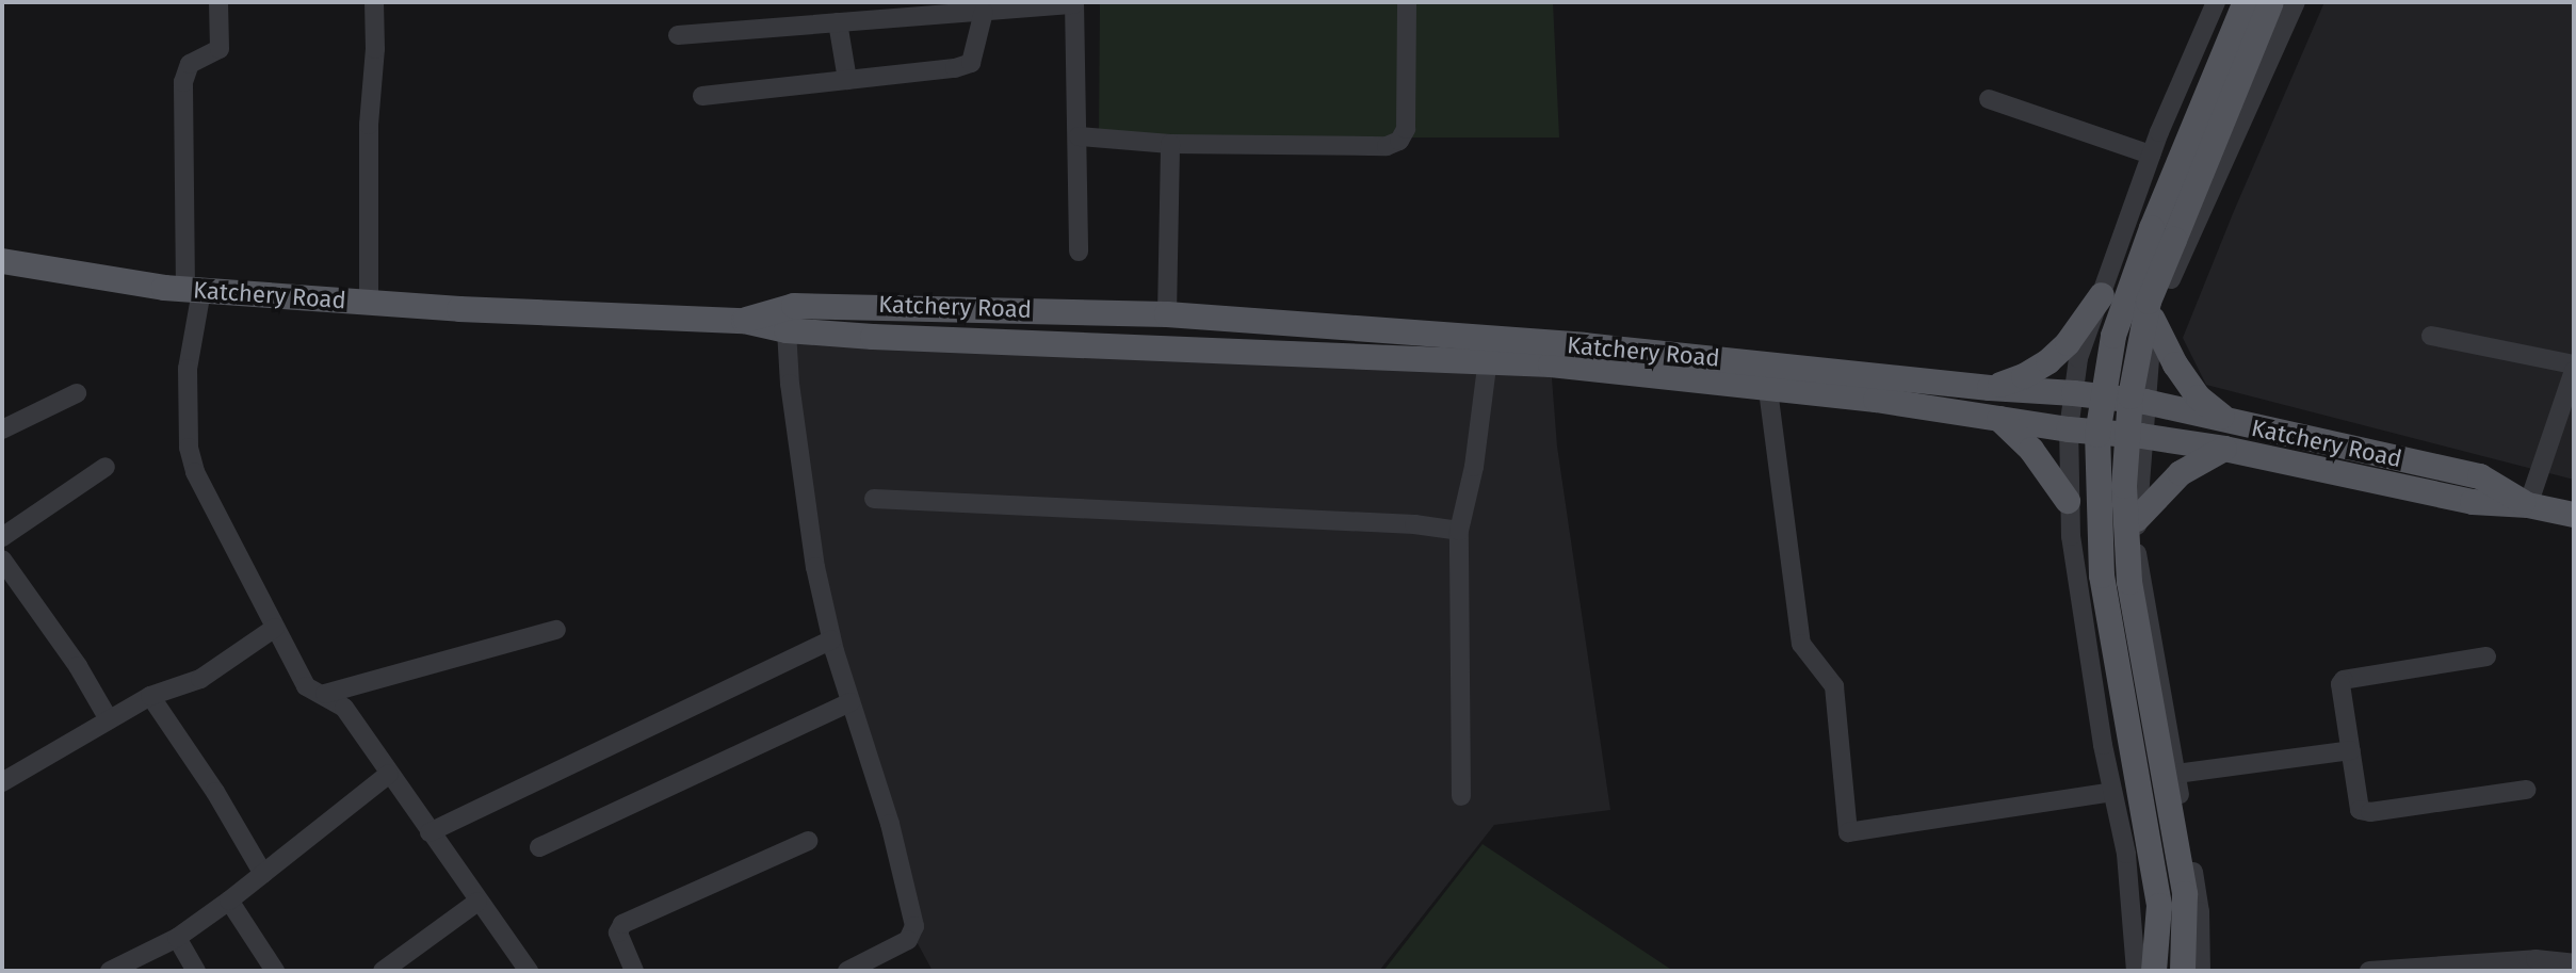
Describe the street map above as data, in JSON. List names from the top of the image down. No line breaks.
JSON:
{"streets":{"main road":["Katchery Road"]}}
